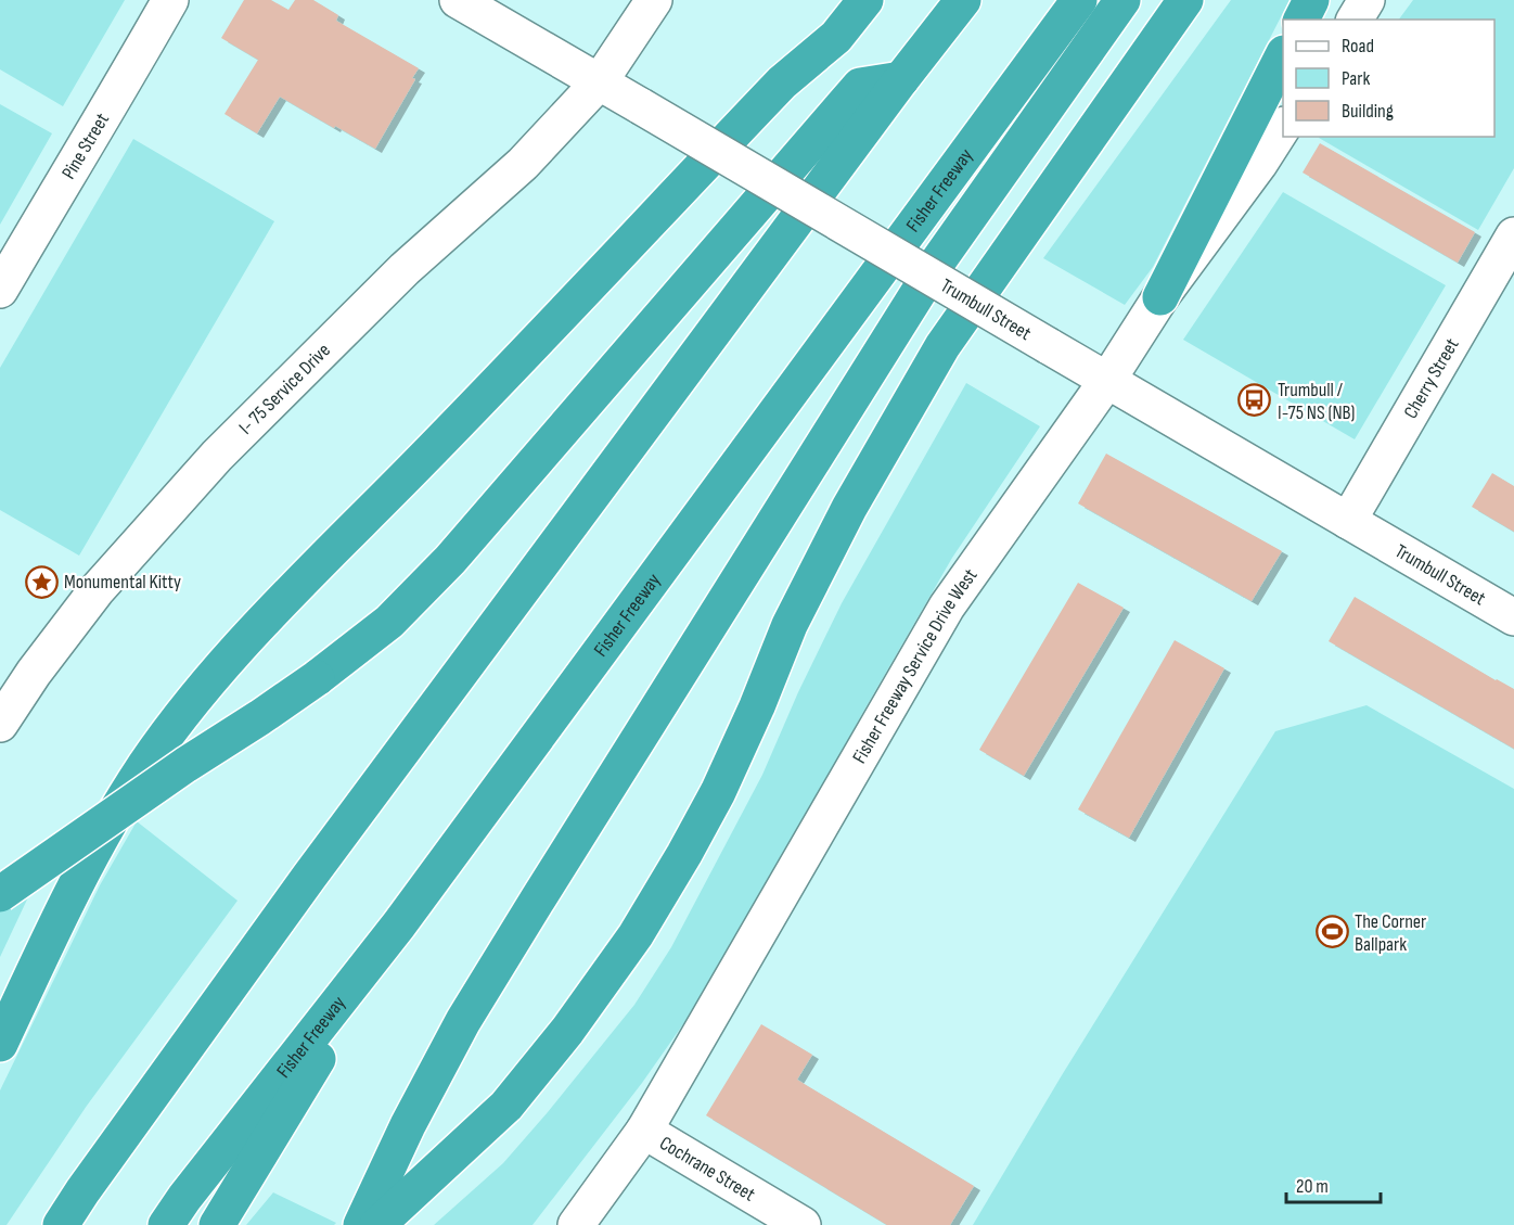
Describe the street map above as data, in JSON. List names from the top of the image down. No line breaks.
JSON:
{"streets":{"highway":["Fisher Freeway"],"street":["Pine Street","Trumbull Street","Cherry Street","I- 75 Service Drive","Fisher Freeway Service Drive West","Cochrane Street"]},"crossings":[["Trumbull Street","Cherry Street"],["Trumbull Street","I- 75 Service Drive"],["Trumbull Street","Fisher Freeway Service Drive West"],["Fisher Freeway Service Drive West","Cochrane Street"]],"places":{"bus stop":["Trumbull / I-75 NS (NB)"],"place":["Monumental Kitty"],"sports":["The Corner Ballpark"]},"legend":["Road","Park","Building"],"scale_bar":"20 m"}
